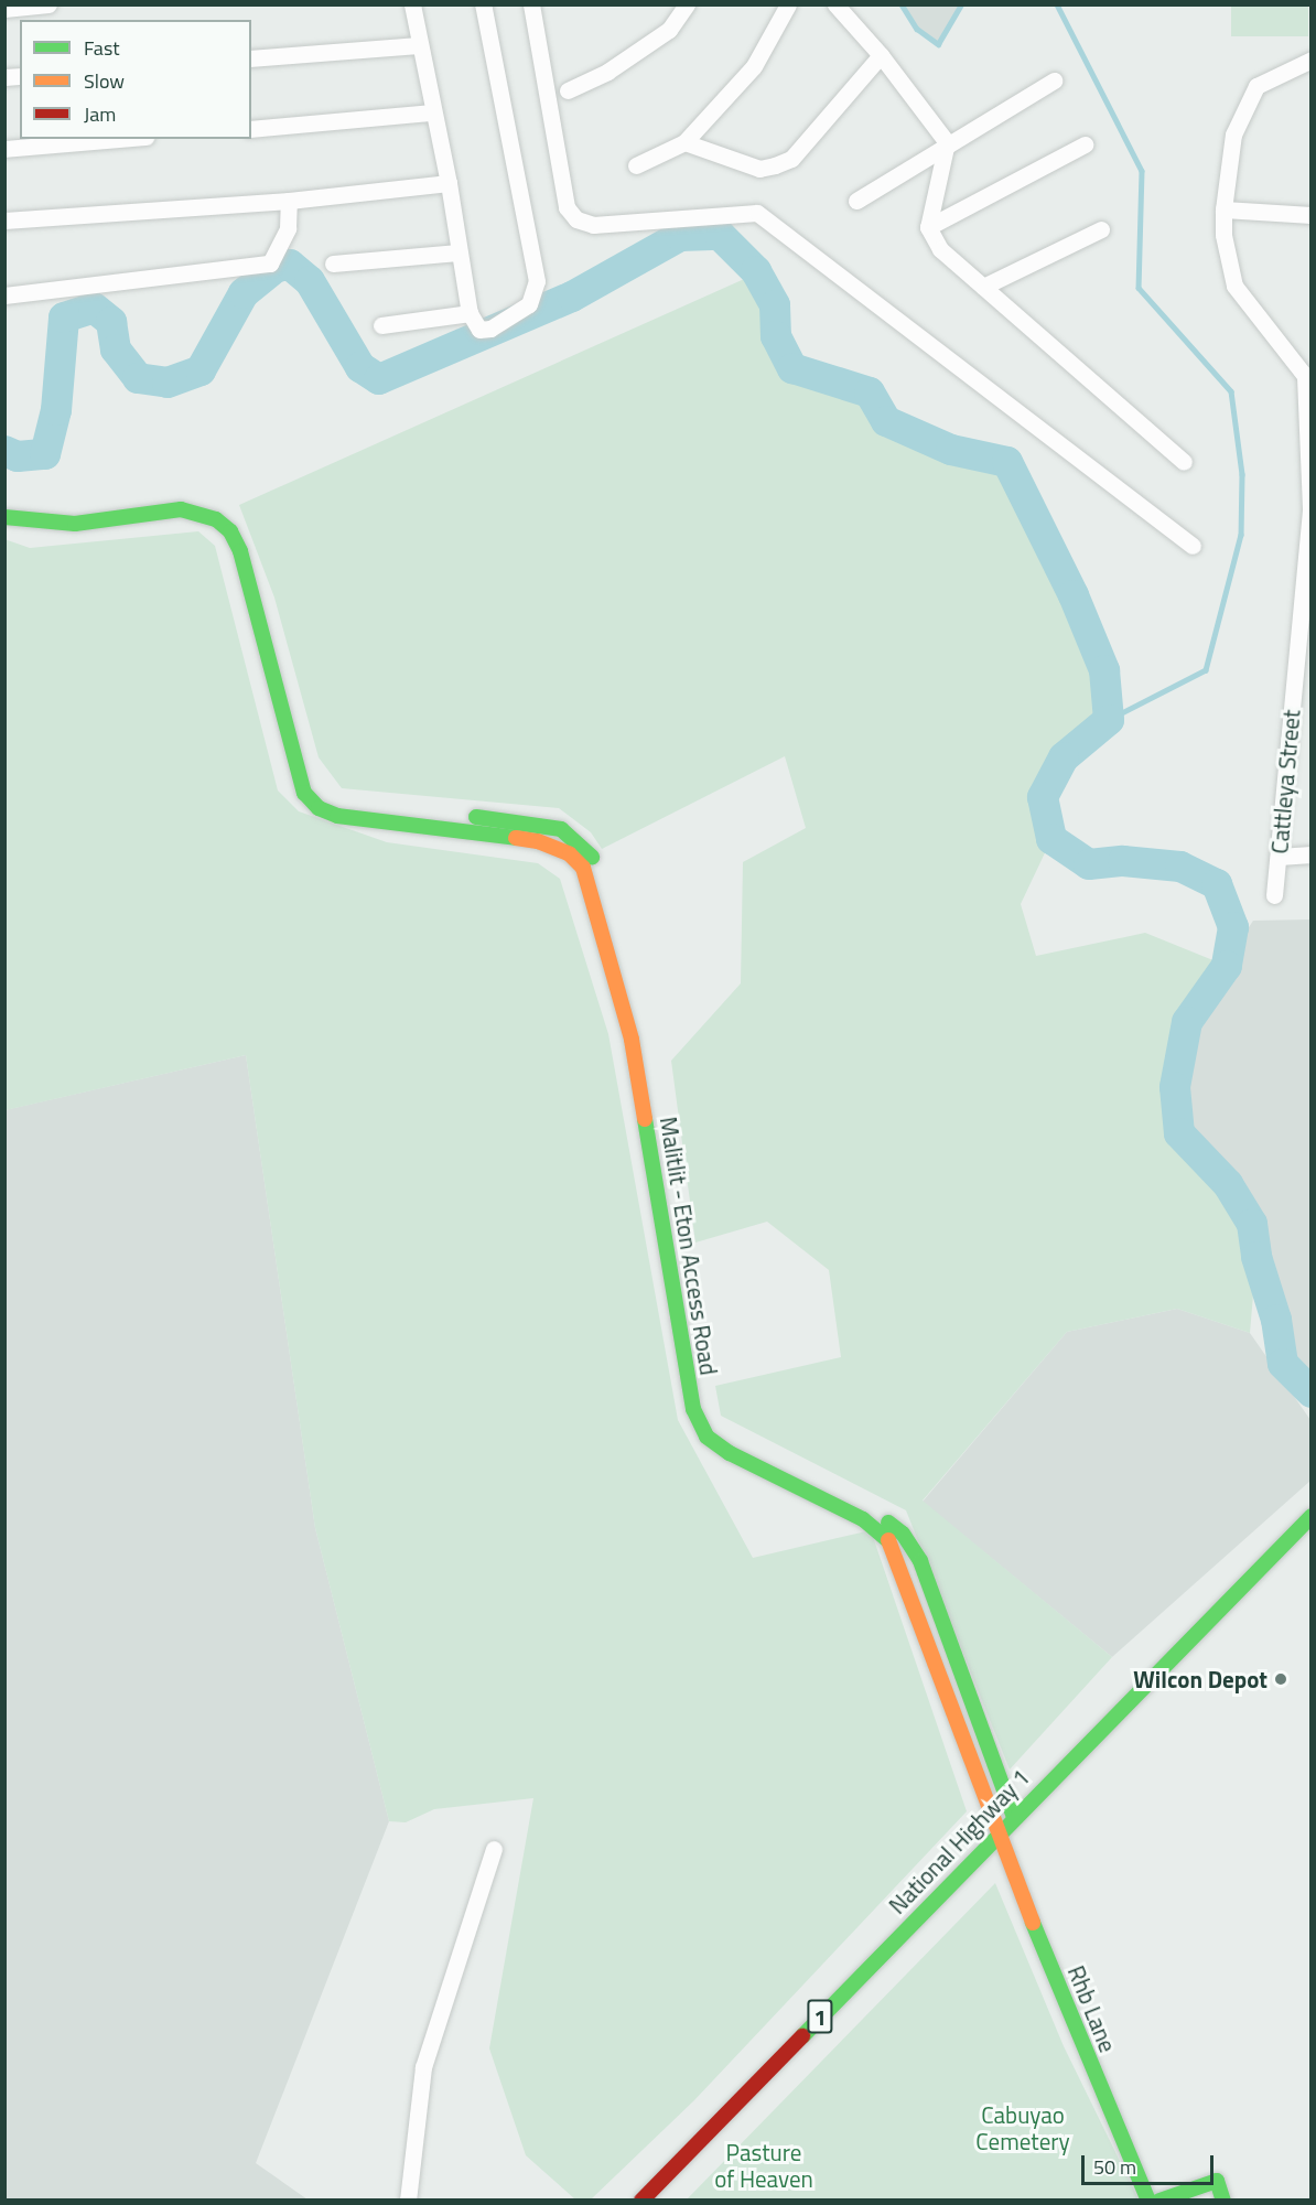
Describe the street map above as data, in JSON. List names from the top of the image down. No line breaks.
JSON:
{"streets":{"main road":["Malitlit - Eton Access Road","National Highway 1","Rhb Lane","1"],"street":["Cattleya Street"]},"crossings":[["Malitlit - Eton Access Road","National Highway 1"],["Malitlit - Eton Access Road","Rhb Lane"],["National Highway 1","Rhb Lane"]],"parks":["Cabuyao Cemetery","Pasture of Heaven"],"places":["Wilcon Depot"],"legend":["Fast","Slow","Jam"],"scale_bar":"50 m"}
